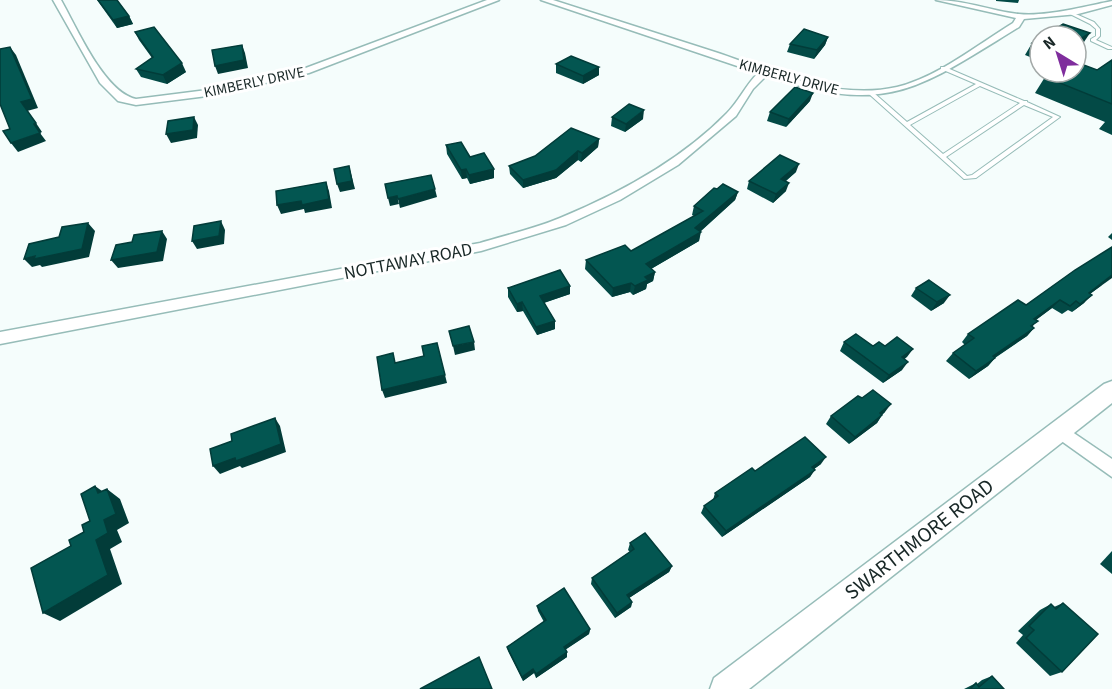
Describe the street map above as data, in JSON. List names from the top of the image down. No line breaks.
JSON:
{"streets":{"street":["KIMBERLY DRIVE","NOTTAWAY ROAD","SWARTHMORE ROAD"]},"crossings":[["KIMBERLY DRIVE","NOTTAWAY ROAD"]],"north":"top left"}
